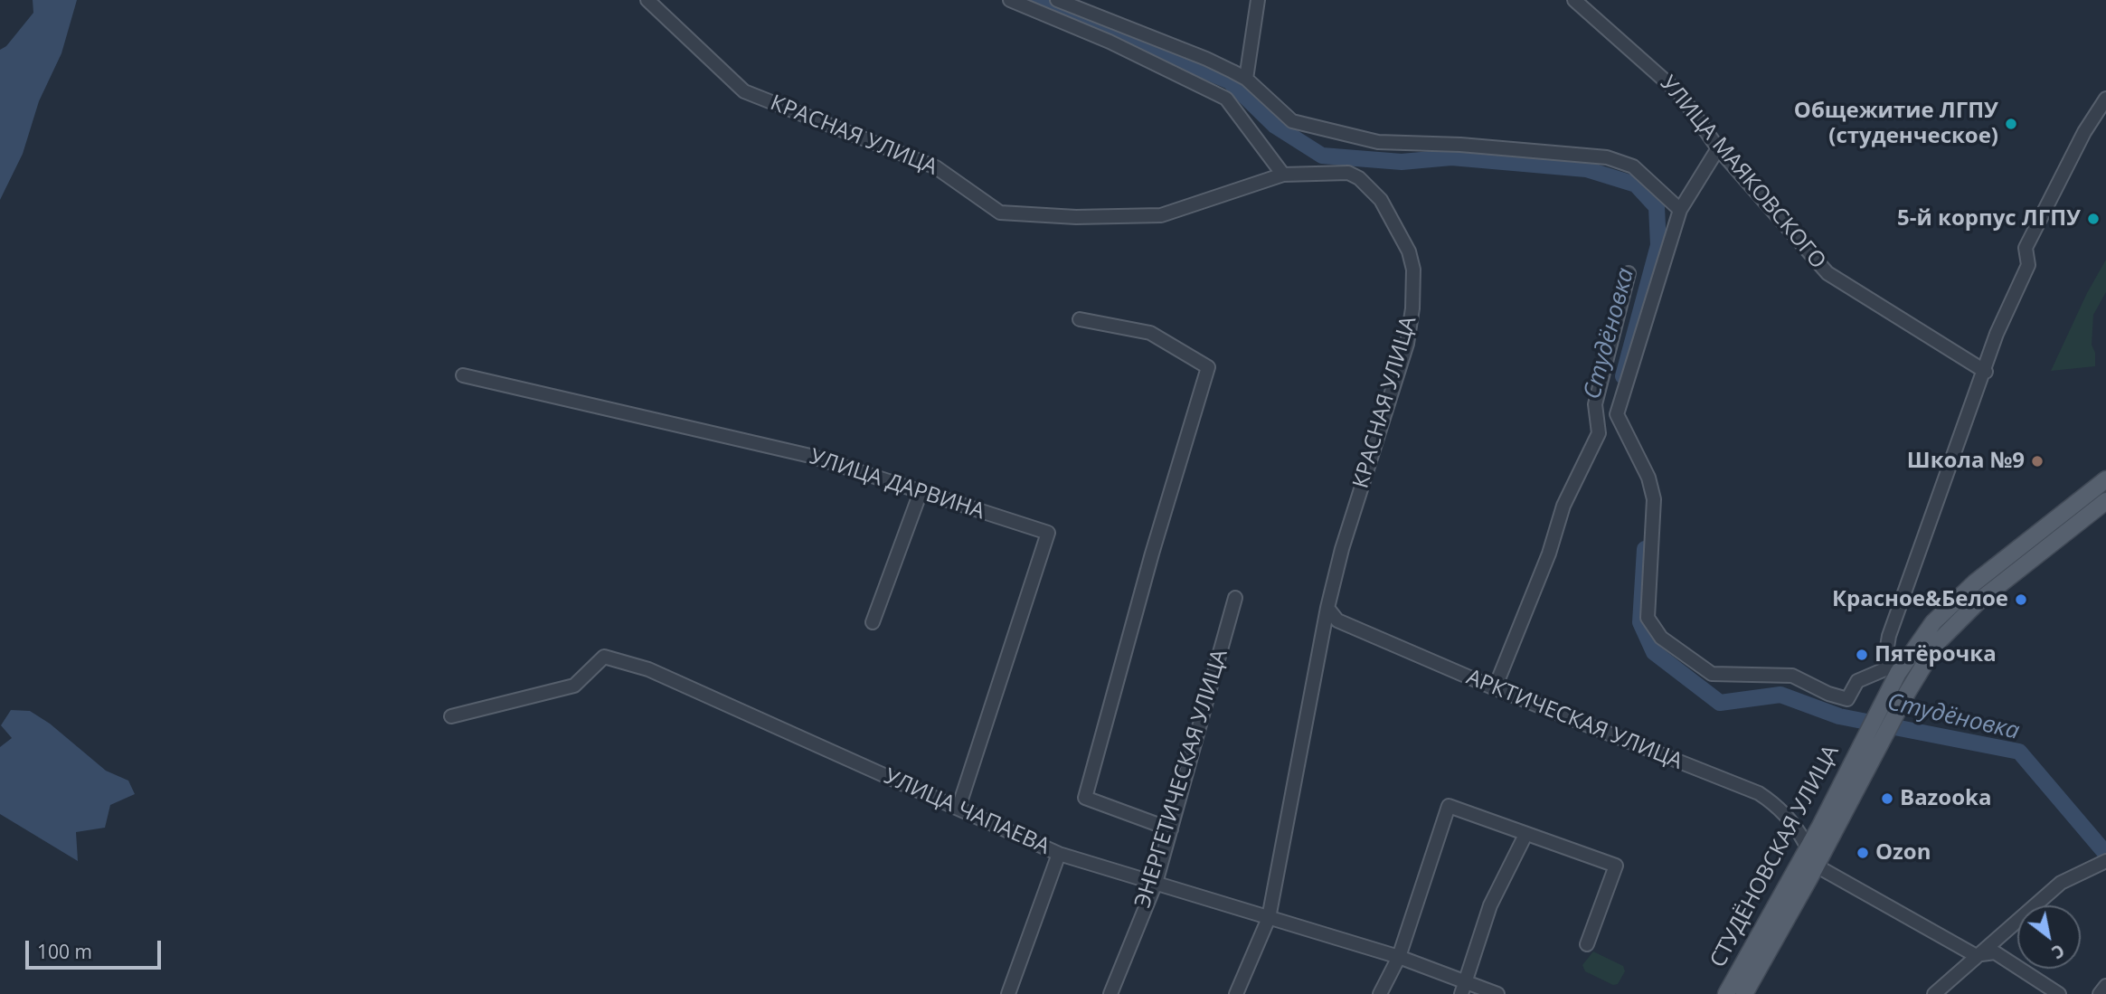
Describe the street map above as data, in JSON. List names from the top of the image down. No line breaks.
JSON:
{"streets":{"main road":["СТУДЁНОВСКАЯ УЛИЦА"],"street":["КРАСНАЯ УЛИЦА","УЛИЦА МАЯКОВСКОГО","УЛИЦА ДАРВИНА","АРКТИЧЕСКАЯ УЛИЦА","ЭНЕРГЕТИЧЕСКАЯ УЛИЦА","УЛИЦА ЧАПАЕВА"]},"crossings":[["КРАСНАЯ УЛИЦА","АРКТИЧЕСКАЯ УЛИЦА"],["КРАСНАЯ УЛИЦА","УЛИЦА ЧАПАЕВА"],["УЛИЦА ДАРВИНА","УЛИЦА ЧАПАЕВА"],["АРКТИЧЕСКАЯ УЛИЦА","СТУДЁНОВСКАЯ УЛИЦА"],["ЭНЕРГЕТИЧЕСКАЯ УЛИЦА","УЛИЦА ЧАПАЕВА"]],"water":["Студёновка"],"places":["Общежитие ЛГПУ (студенческое)","5-й корпус ЛГПУ","Школа №9","Красное&Белое","Пятёрочка","Bazooka","Ozon"],"scale_bar":"100 m","north":"bottom right"}
